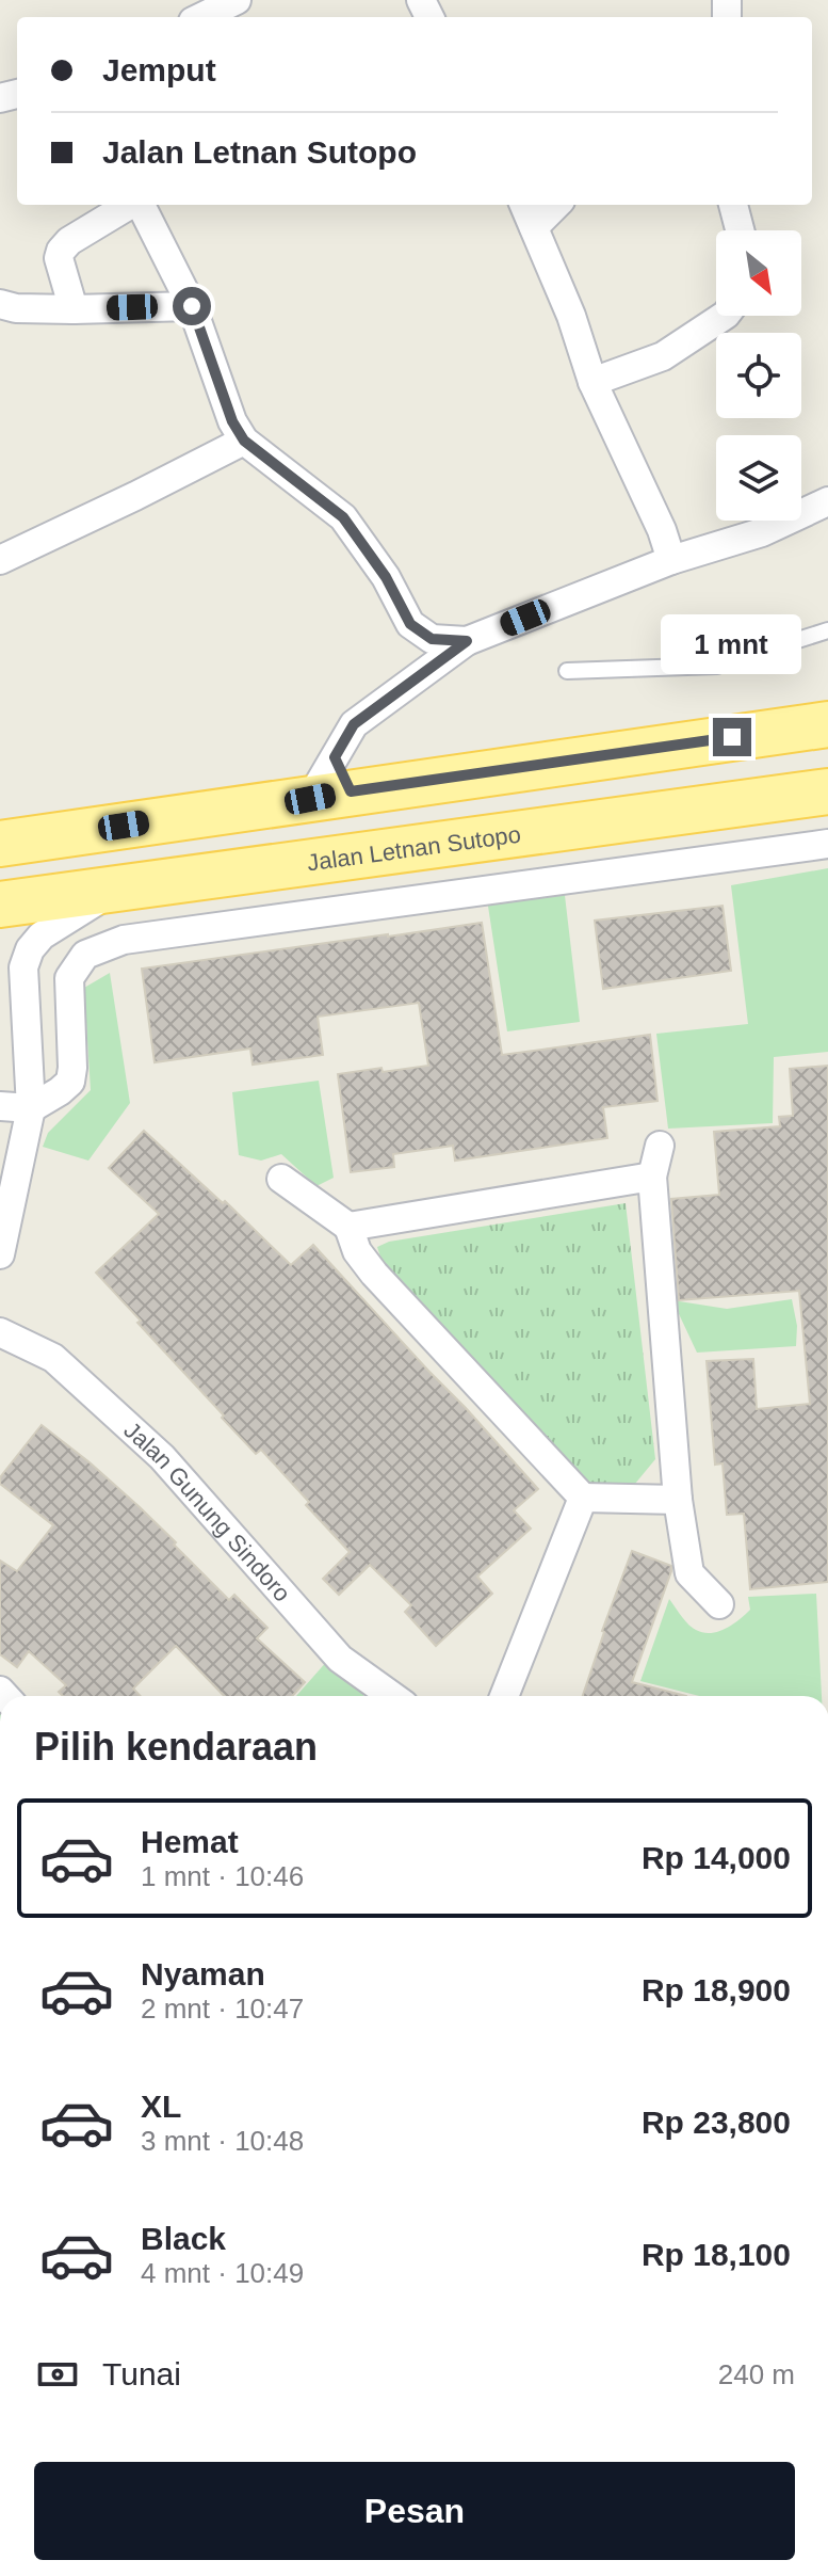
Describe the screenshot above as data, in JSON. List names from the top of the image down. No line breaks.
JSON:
{"streets":{"main road":["Jalan Letnan Sutopo"],"street":["Jalan Gunung Sindoro"]},"north":"bottom right","page":{"banner":["Jemput","Jalan Letnan Sutopo"],"bubble":"1 mnt","heading":"Pilih kendaraan","list":[{"name":"Hemat","note":"1 mnt · 10:46","value":"Rp 14,000"},{"name":"Nyaman","note":"2 mnt · 10:47","value":"Rp 18,900"},{"name":"XL","note":"3 mnt · 10:48","value":"Rp 23,800"},{"name":"Black","note":"4 mnt · 10:49","value":"Rp 18,100"}],"pay":["Tunai","240 m"],"buttons":"Pesan"}}
